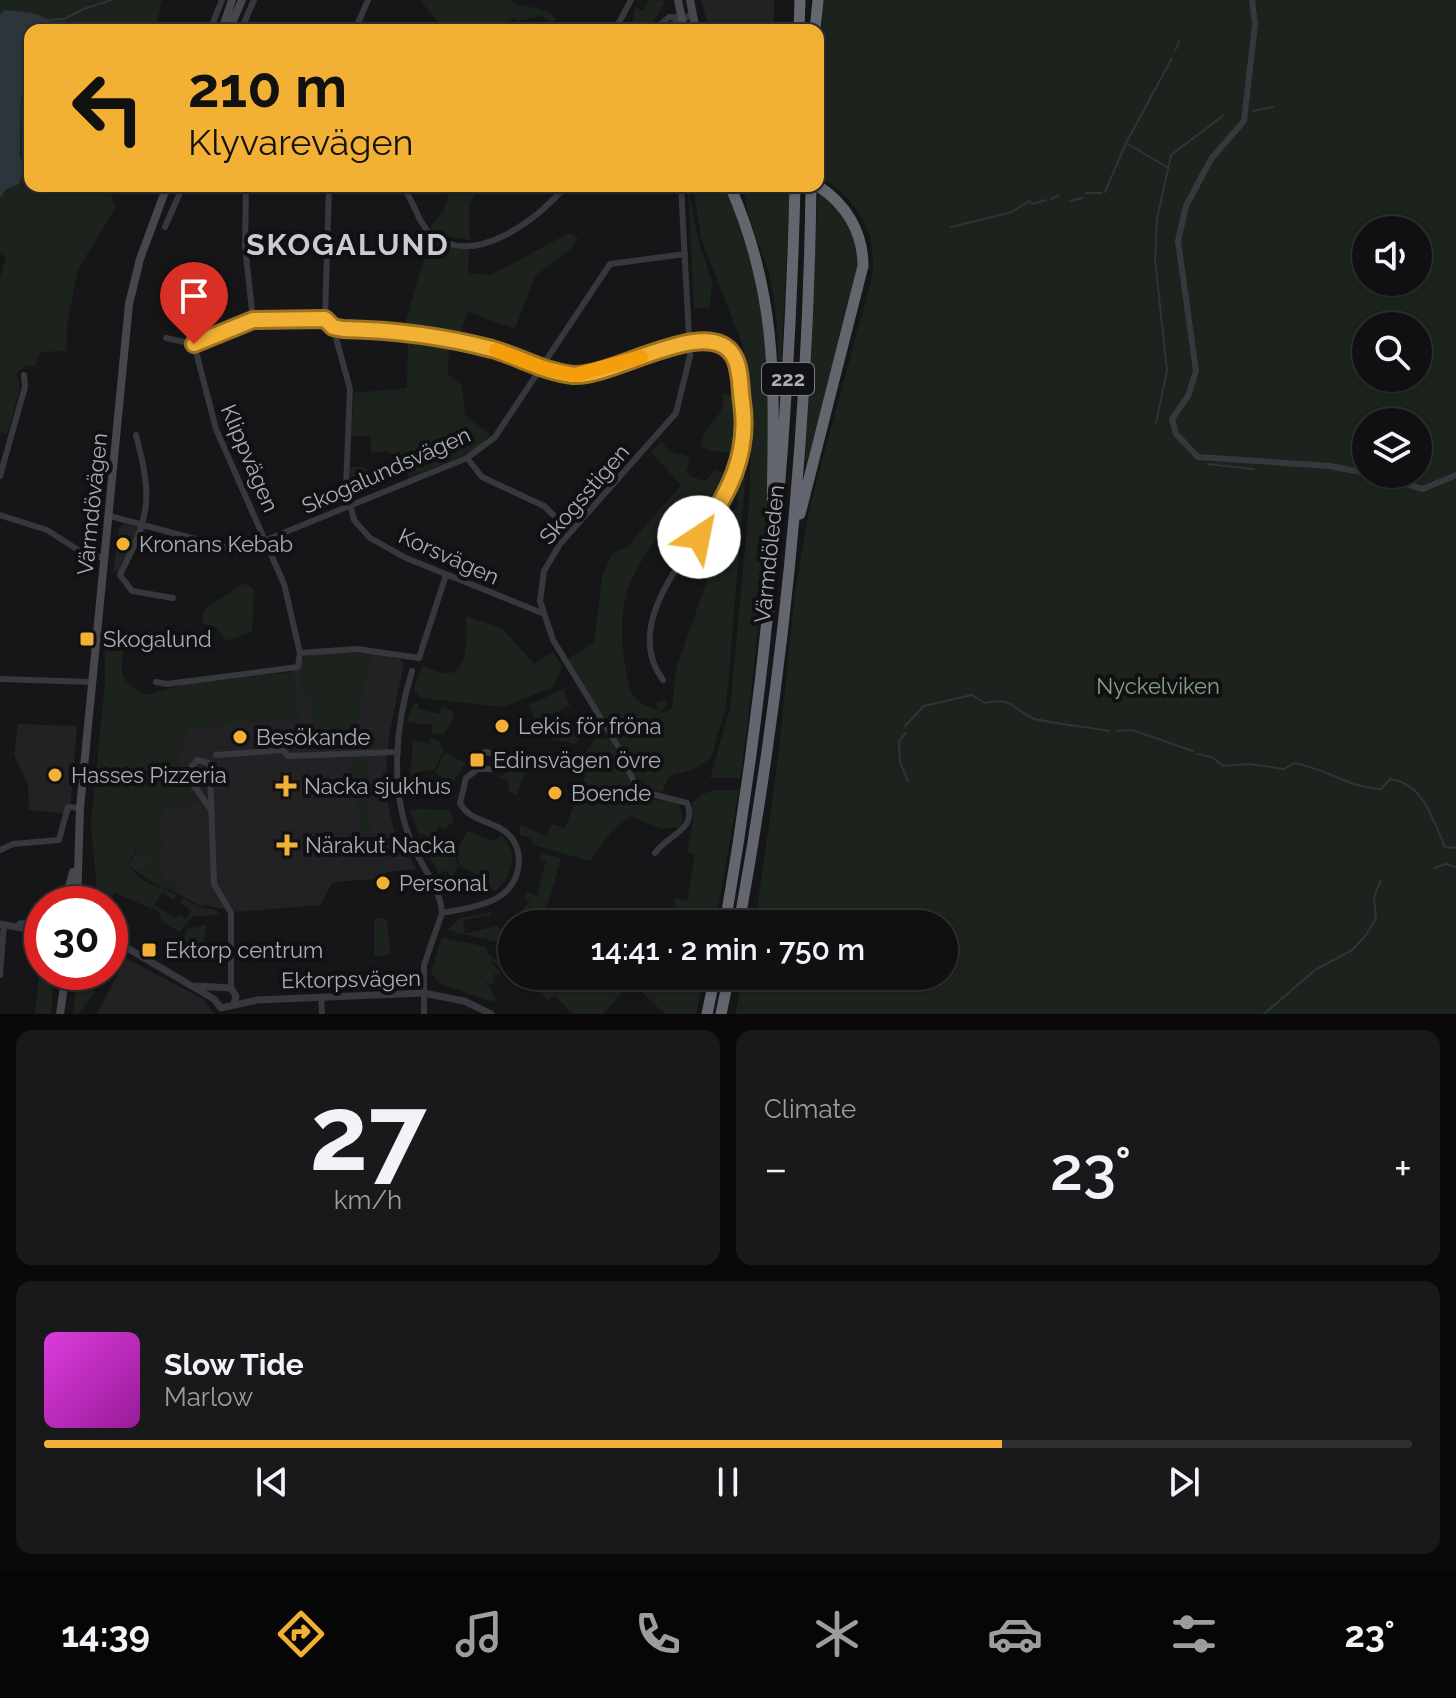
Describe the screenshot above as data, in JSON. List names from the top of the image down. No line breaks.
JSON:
{"streets":{"highway":["222","Värmdöleden"],"main road":["Värmdövägen"],"street":["Klippvägen","Skogalundsvägen","Skogsstigen","Korsvägen","Ektorpsvägen"]},"crossings":[["Klippvägen","Skogalundsvägen"],["Skogalundsvägen","Skogsstigen"],["Skogalundsvägen","Värmdövägen"],["Skogalundsvägen","Korsvägen"],["Skogsstigen","Korsvägen"]],"districts":["SKOGALUND"],"parks":["Nyckelviken"],"places":{"other":["Kronans Kebab","Lekis för fröna","Besökande","Hasses Pizzeria","Boende","Personal"],"transit":["Skogalund","Edinsvägen övre","Ektorp centrum"],"health":["Nacka sjukhus","Närakut Nacka"]},"page":{"turn":["210 m","Klyvarevägen"],"limit":"30","trip":"14:41 · 2 min · 750 m","tile":[["27","km/h"],"Climate"],"heat":["−","23°","+"],"song":["Slow Tide","Marlow"],"tabs":["14:39","23°"]}}
